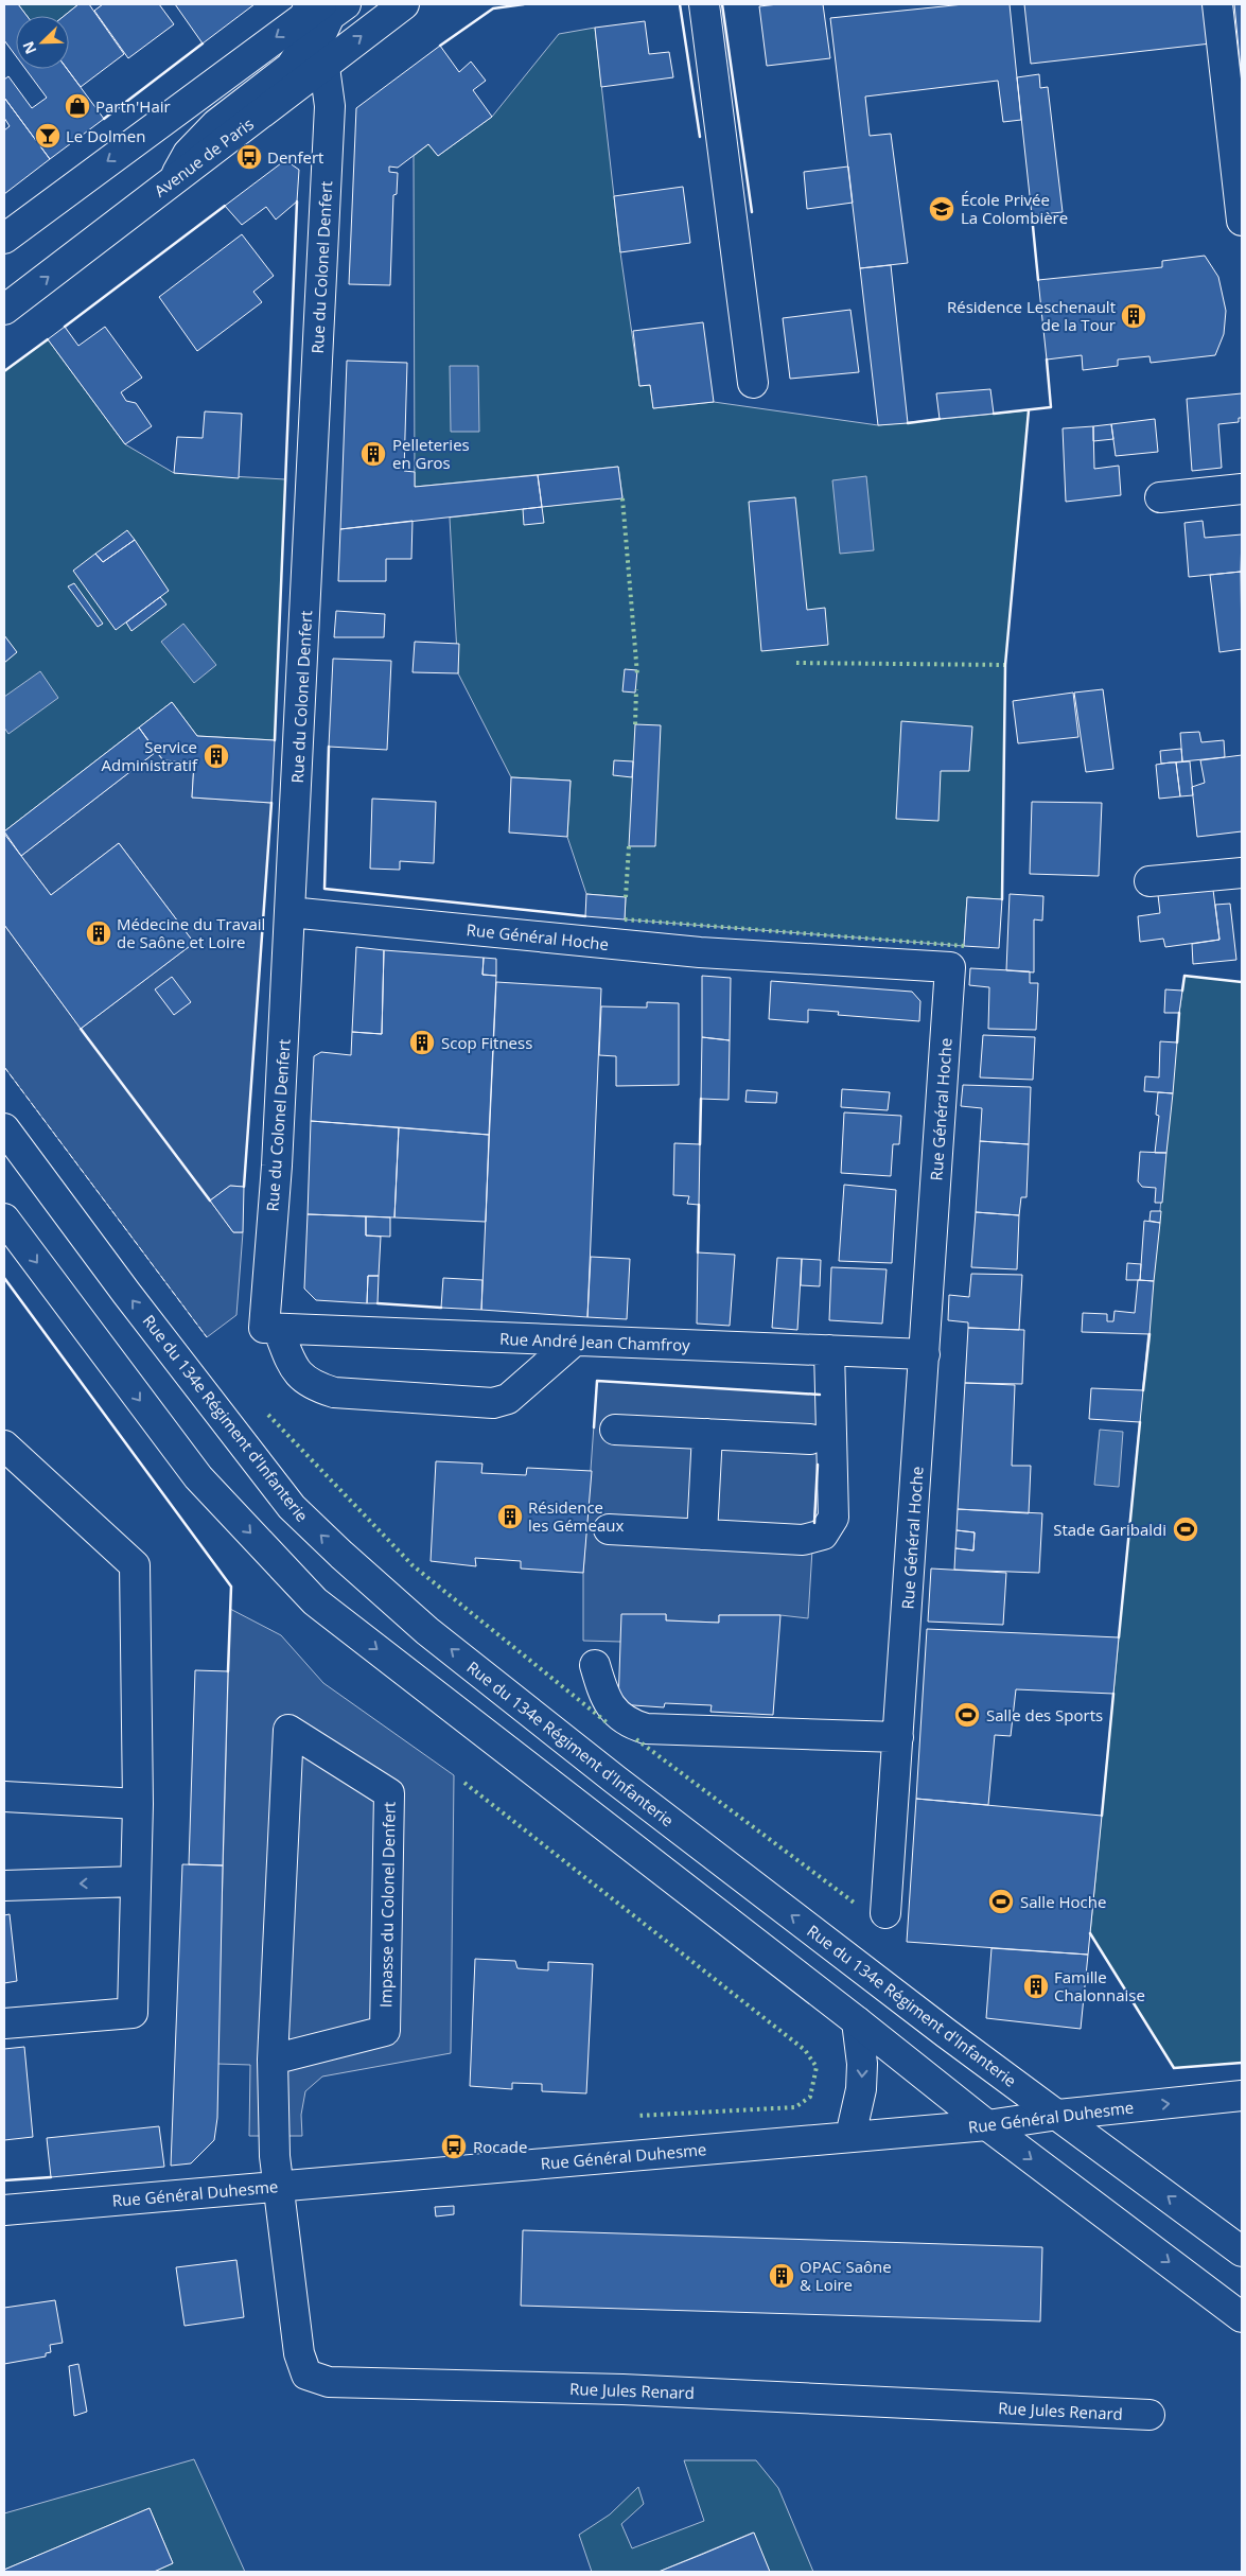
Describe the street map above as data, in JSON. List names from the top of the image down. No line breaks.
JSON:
{"streets":{"street":["Avenue de Paris","Rue du Colonel Denfert","Rue Général Hoche","Rue André Jean Chamfroy","Rue du 134e Régiment d'Infanterie","Impasse du Colonel Denfert","Rue Général Duhesme","Rue Jules Renard"]},"crossings":[["Avenue de Paris","Rue du Colonel Denfert"],["Rue du Colonel Denfert","Rue Général Hoche"],["Rue du Colonel Denfert","Rue André Jean Chamfroy"],["Rue Général Hoche","Rue André Jean Chamfroy"],["Rue du 134e Régiment d'Infanterie","Rue Général Duhesme"],["Impasse du Colonel Denfert","Rue Général Duhesme"],["Impasse du Colonel Denfert","Rue Jules Renard"],["Rue Général Duhesme","Rue Jules Renard"]],"places":{"shop":["Partn'Hair"],"bar":["Le Dolmen"],"bus stop":["Denfert","Rocade"],"school or university":["École Privée La Colombière"],"building":["Résidence Leschenault de la Tour","Pelleteries en Gros","Service Administratif","Médecine du Travail de Saône et Loire","Scop Fitness","Résidence les Gémeaux","Famille Chalonnaise","OPAC Saône & Loire"],"sports":["Stade Garibaldi","Salle des Sports","Salle Hoche"]},"north":"bottom left"}
